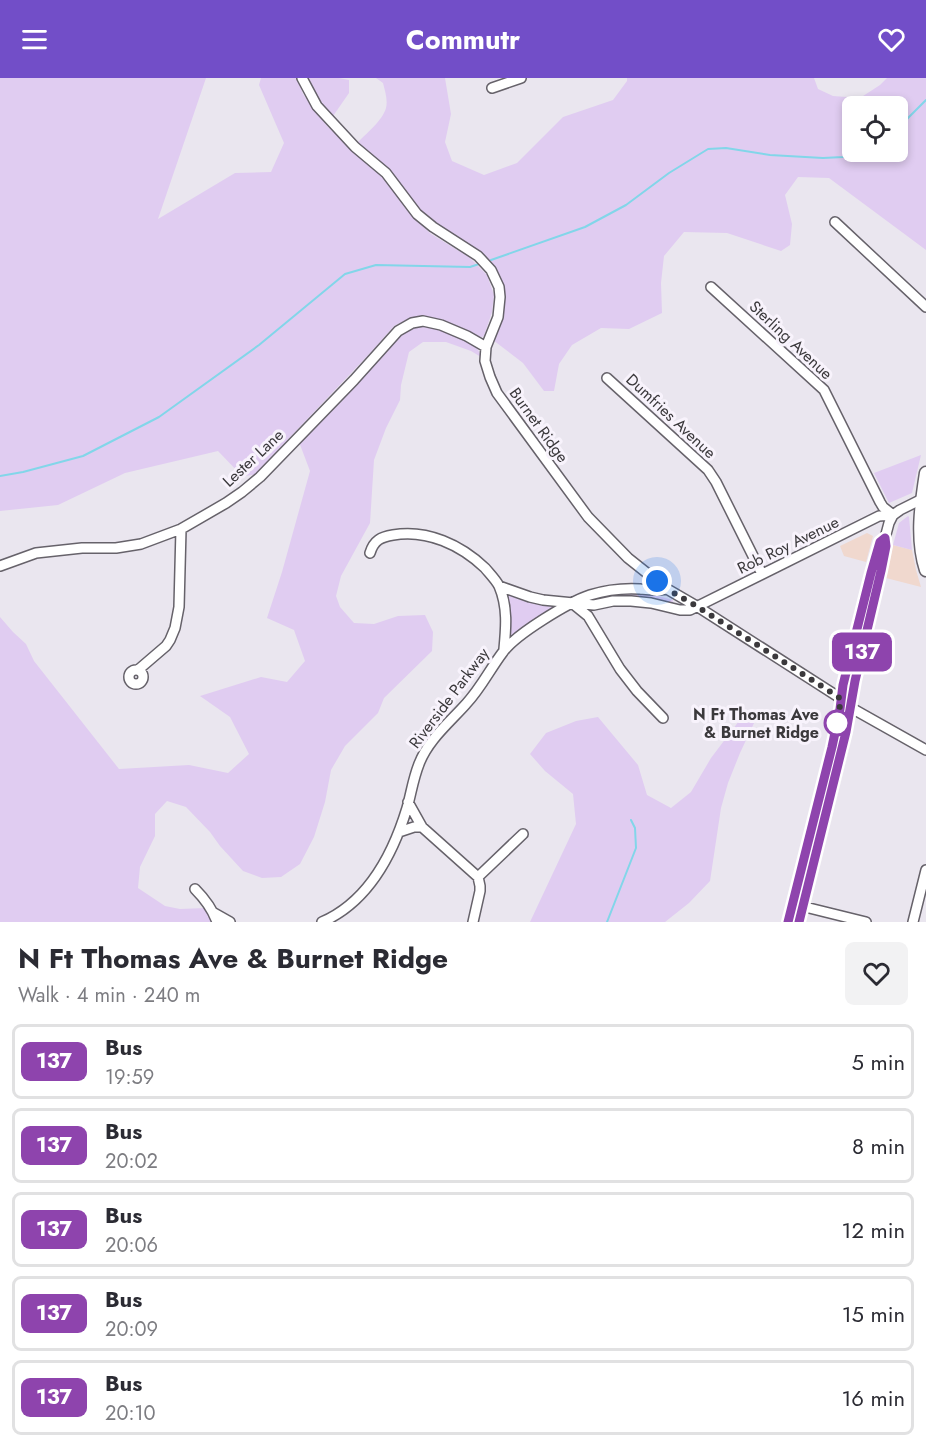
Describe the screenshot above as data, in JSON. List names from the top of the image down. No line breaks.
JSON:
{"streets":{"street":["Sterling Avenue","Dumfries Avenue","Burnet Ridge","Lester Lane","Rob Roy Avenue","Riverside Parkway"]},"crossings":[["Sterling Avenue","Rob Roy Avenue"],["Dumfries Avenue","Rob Roy Avenue"],["Burnet Ridge","Lester Lane"],["Burnet Ridge","Rob Roy Avenue"],["Burnet Ridge","Riverside Parkway"]],"places":["N Ft Thomas Ave & Burnet Ridge"],"lines":["bus line 137"],"page":{"header":"Commutr","on_map":"137","heading":["N Ft Thomas Ave & Burnet Ridge","Walk · 4 min · 240 m"],"list":[{"mark":"137","name":"Bus","note":"19:59","value":"5 min"},{"mark":"137","name":"Bus","note":"20:02","value":"8 min"},{"mark":"137","name":"Bus","note":"20:06","value":"12 min"},{"mark":"137","name":"Bus","note":"20:09","value":"15 min"},{"mark":"137","name":"Bus","note":"20:10","value":"16 min"}]}}
